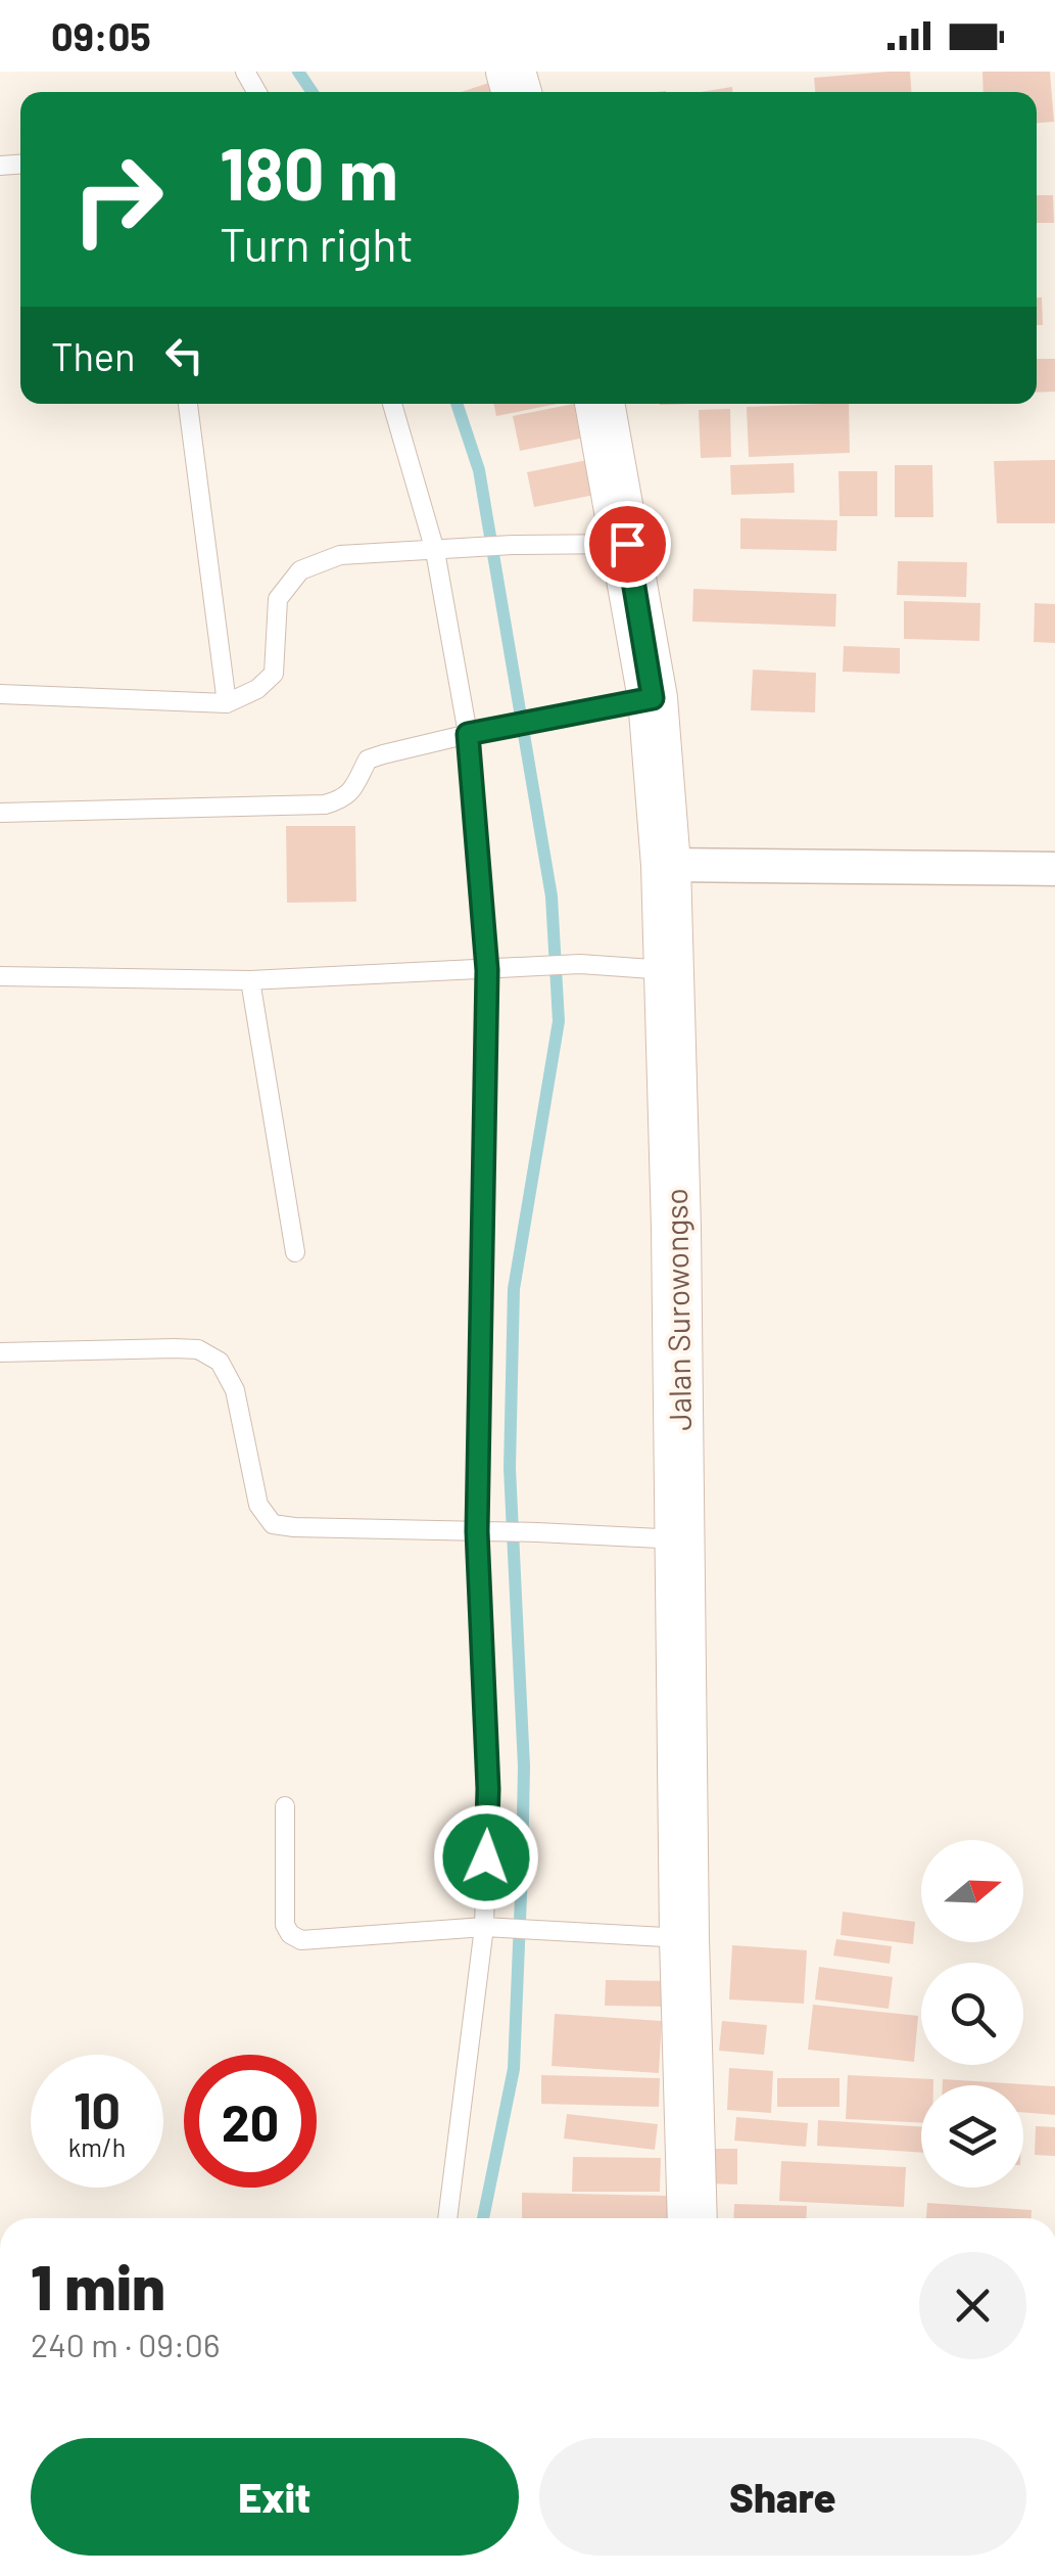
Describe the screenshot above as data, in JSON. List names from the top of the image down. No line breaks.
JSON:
{"streets":{"street":["Jalan Surowongso"]},"north":"right","page":{"status":"09:05","turn":["180 m","Turn right"],"then":"Then","speed":"10 km/h","limit":"20","heading":["1 min","240 m · 09:06"],"buttons":["Exit","Share"]}}
